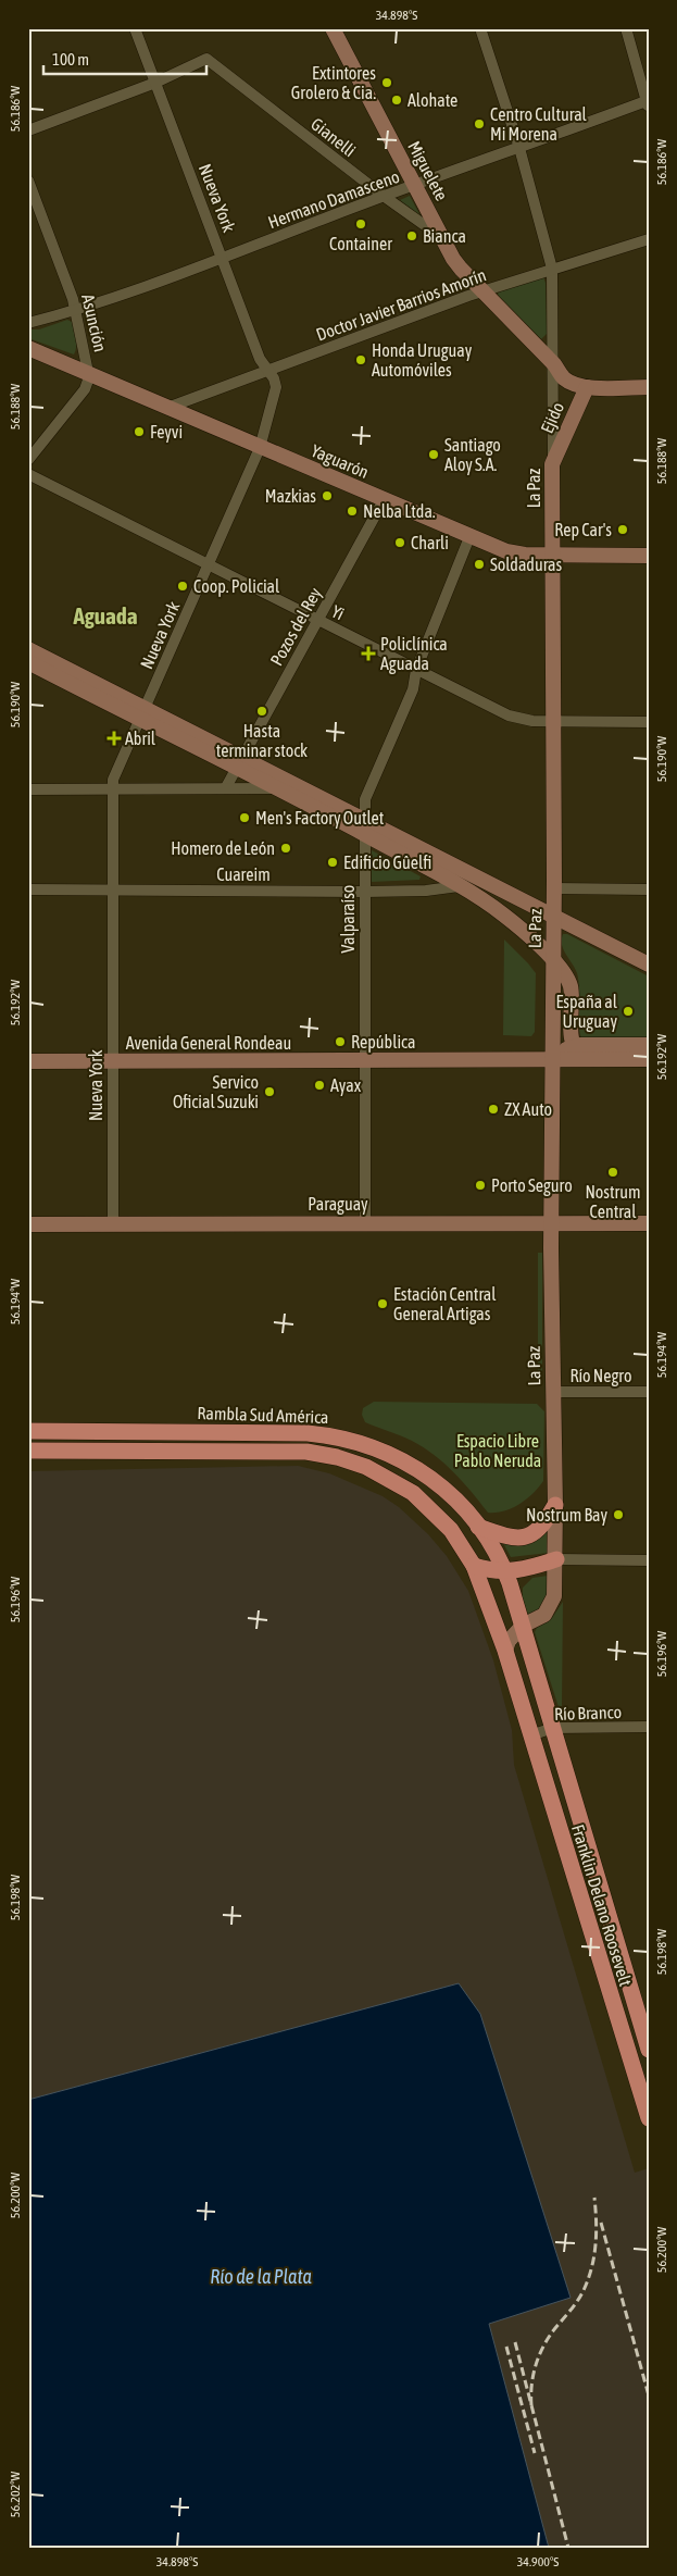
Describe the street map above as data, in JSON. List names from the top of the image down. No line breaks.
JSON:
{"streets":{"main road":["Rambla Sud América","Franklin Delano Roosevelt"],"street":["Gianelli","Miguelete","Nueva York","Hermano Damasceno","Doctor Javier Barrios Amorín","Asunción","Ejido","Yaguarón","La Paz","Yi","Pozos del Rey","Cuareim","Valparaíso","Avenida General Rondeau","Paraguay","Río Negro","Río Branco"]},"crossings":[["Gianelli","Miguelete"],["Gianelli","Nueva York"],["Gianelli","Hermano Damasceno"],["Miguelete","Hermano Damasceno"],["Miguelete","Doctor Javier Barrios Amorín"],["Miguelete","Ejido"],["Miguelete","La Paz"],["Nueva York","Hermano Damasceno"],["Nueva York","Doctor Javier Barrios Amorín"],["Nueva York","Yaguarón"],["Nueva York","Yi"],["Nueva York","Cuareim"],["Nueva York","Avenida General Rondeau"],["Nueva York","Paraguay"],["Hermano Damasceno","Asunción"],["Hermano Damasceno","La Paz"],["Doctor Javier Barrios Amorín","Yaguarón"],["Doctor Javier Barrios Amorín","La Paz"],["Asunción","Yaguarón"],["Ejido","La Paz"],["Yaguarón","La Paz"],["Yaguarón","Pozos del Rey"],["Yaguarón","Valparaíso"],["La Paz","Yi"],["La Paz","Avenida General Rondeau"],["La Paz","Paraguay"],["La Paz","Río Negro"],["La Paz","Rambla Sud América"],["Yi","Pozos del Rey"],["Yi","Valparaíso"],["Cuareim","Valparaíso"],["Valparaíso","Avenida General Rondeau"],["Valparaíso","Paraguay"],["Rambla Sud América","Río Branco"],["Rambla Sud América","Franklin Delano Roosevelt"],["Río Branco","Franklin Delano Roosevelt"]],"districts":["Aguada"],"water":["Río de la Plata"],"parks":["Espacio Libre Pablo Neruda"],"places":{"other":["Extintores Grolero & Cia.","Alohate","Centro Cultural Mi Morena","Container","Bianca","Honda Uruguay Automóviles","Feyvi","Santiago Aloy S.A.","Mazkias","Nelba Ltda.","Rep Car's","Charli","Soldaduras","Coop. Policial","Hasta terminar stock","Men's Factory Outlet","Homero de León","Edificio Gûelfi","España al Uruguay","República","Ayax","Servico Oficial Suzuki","ZX Auto","Nostrum Central","Porto Seguro","Estación Central General Artigas","Nostrum Bay"],"health":["Policlínica Aguada","Abril"]},"scale_bar":"100 m","coordinates":["34.898°S","56.186°W","56.188°W","56.190°W","56.192°W","56.194°W","56.196°W","56.198°W","56.200°W","56.202°W","34.900°S"]}
